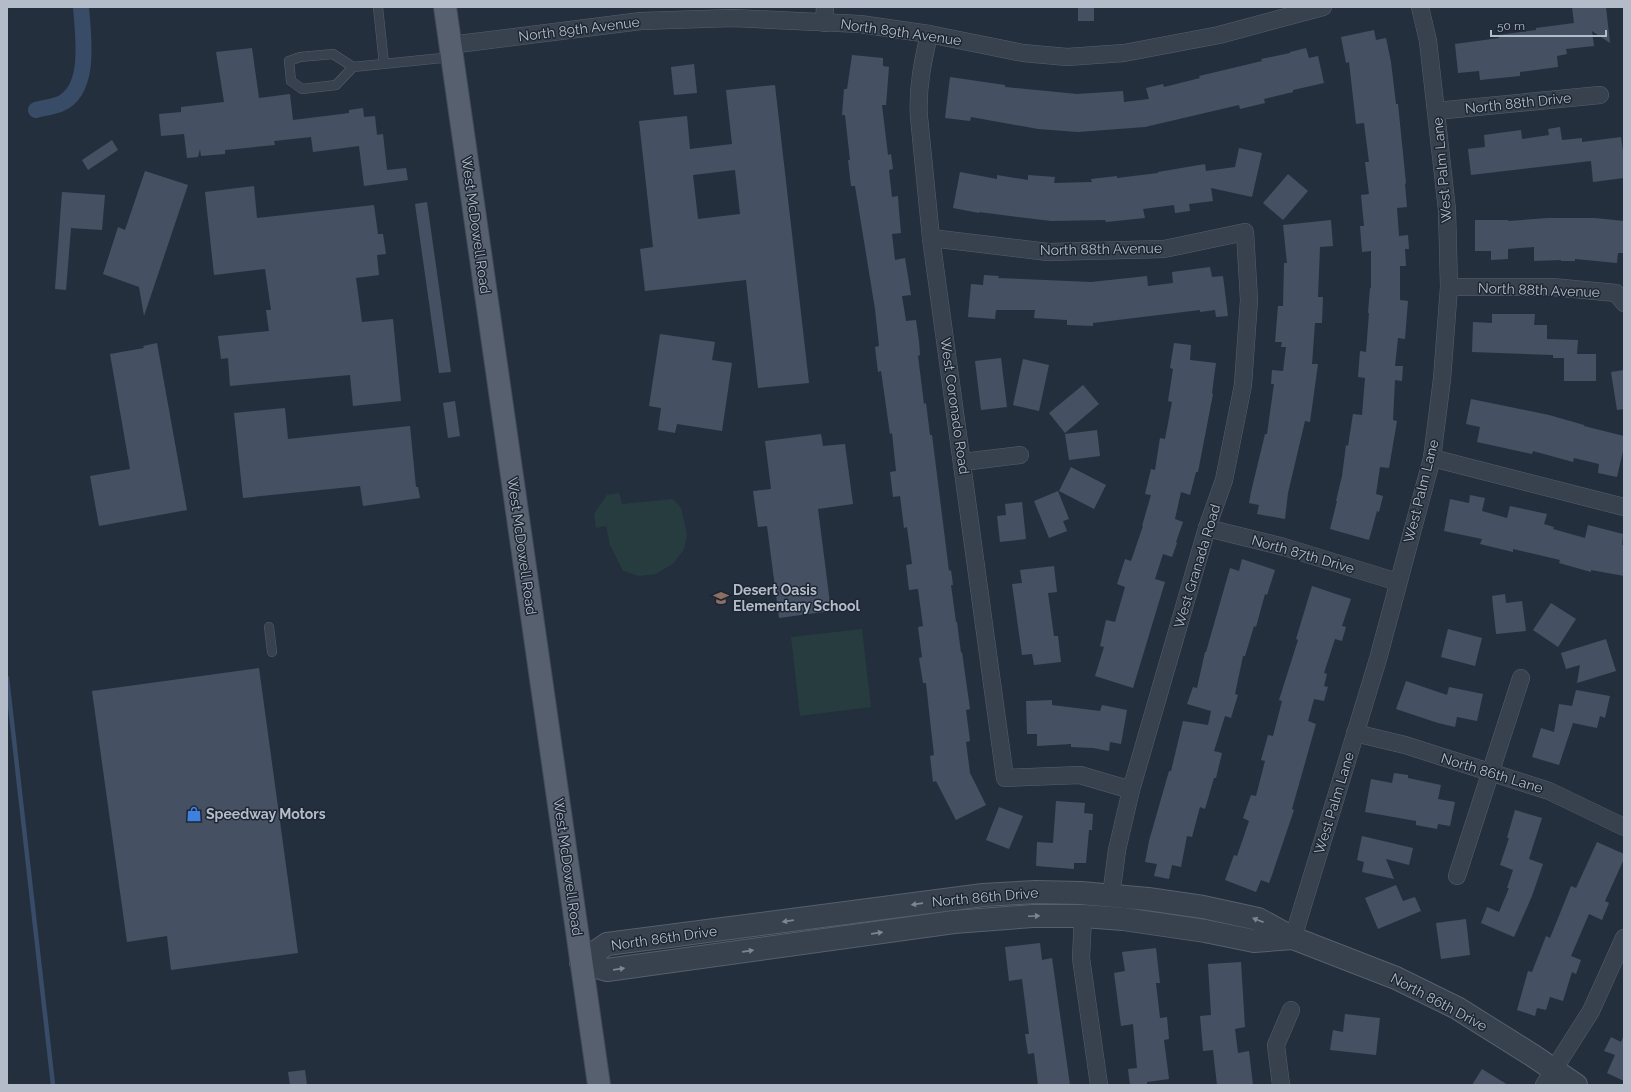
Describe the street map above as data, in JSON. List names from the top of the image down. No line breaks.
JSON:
{"streets":{"main road":["West McDowell Road"],"street":["North 89th Avenue","North 88th Drive","West Palm Lane","North 88th Avenue","West Coronado Road","North 87th Drive","West Granada Road","North 86th Lane","North 86th Drive"]},"crossings":[["North 89th Avenue","West McDowell Road"],["North 89th Avenue","West Coronado Road"],["North 88th Drive","West Palm Lane"],["West Palm Lane","North 88th Avenue"],["West Palm Lane","North 87th Drive"],["West Palm Lane","North 86th Lane"],["West Palm Lane","North 86th Drive"],["West McDowell Road","North 86th Drive"],["North 88th Avenue","West Coronado Road"],["North 88th Avenue","West Granada Road"],["West Coronado Road","West Granada Road"],["North 87th Drive","West Granada Road"],["West Granada Road","North 86th Drive"]],"places":{"school or university":["Desert Oasis Elementary School"],"shop":["Speedway Motors"]},"scale_bar":"50 m"}
